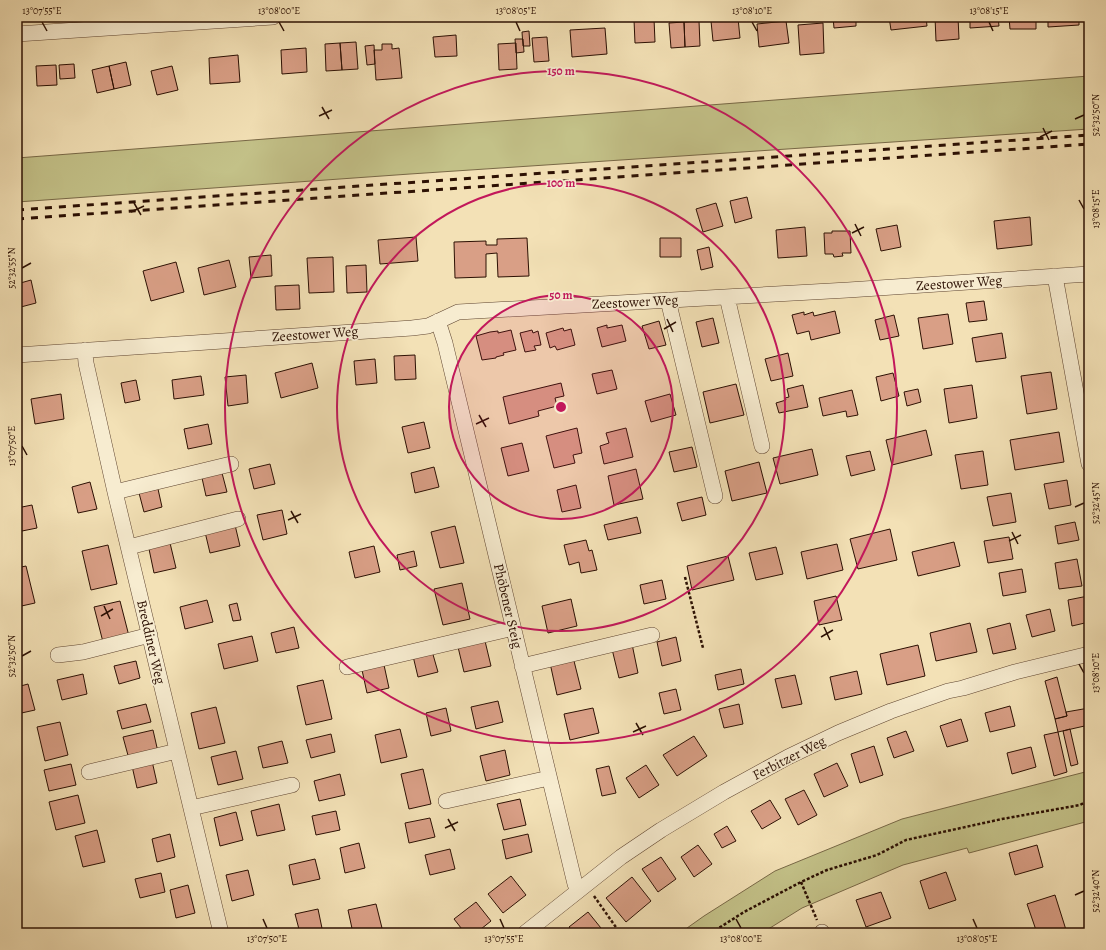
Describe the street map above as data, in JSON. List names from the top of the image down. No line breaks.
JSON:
{"streets":{"street":["Zeestower Weg","Phöbener Steig","Breddiner Weg","Ferbitzer Weg"]},"crossings":[["Zeestower Weg","Phöbener Steig"],["Zeestower Weg","Breddiner Weg"],["Phöbener Steig","Ferbitzer Weg"]],"coordinates":["13°07'55\"E","13°08'00\"E","13°08'05\"E","13°08'10\"E","13°08'15\"E","52°32'50\"N","52°32'55\"N","13°07'50\"E","52°32'45\"N","52°32'40\"N"],"rings":["150 m","100 m","50 m"]}
